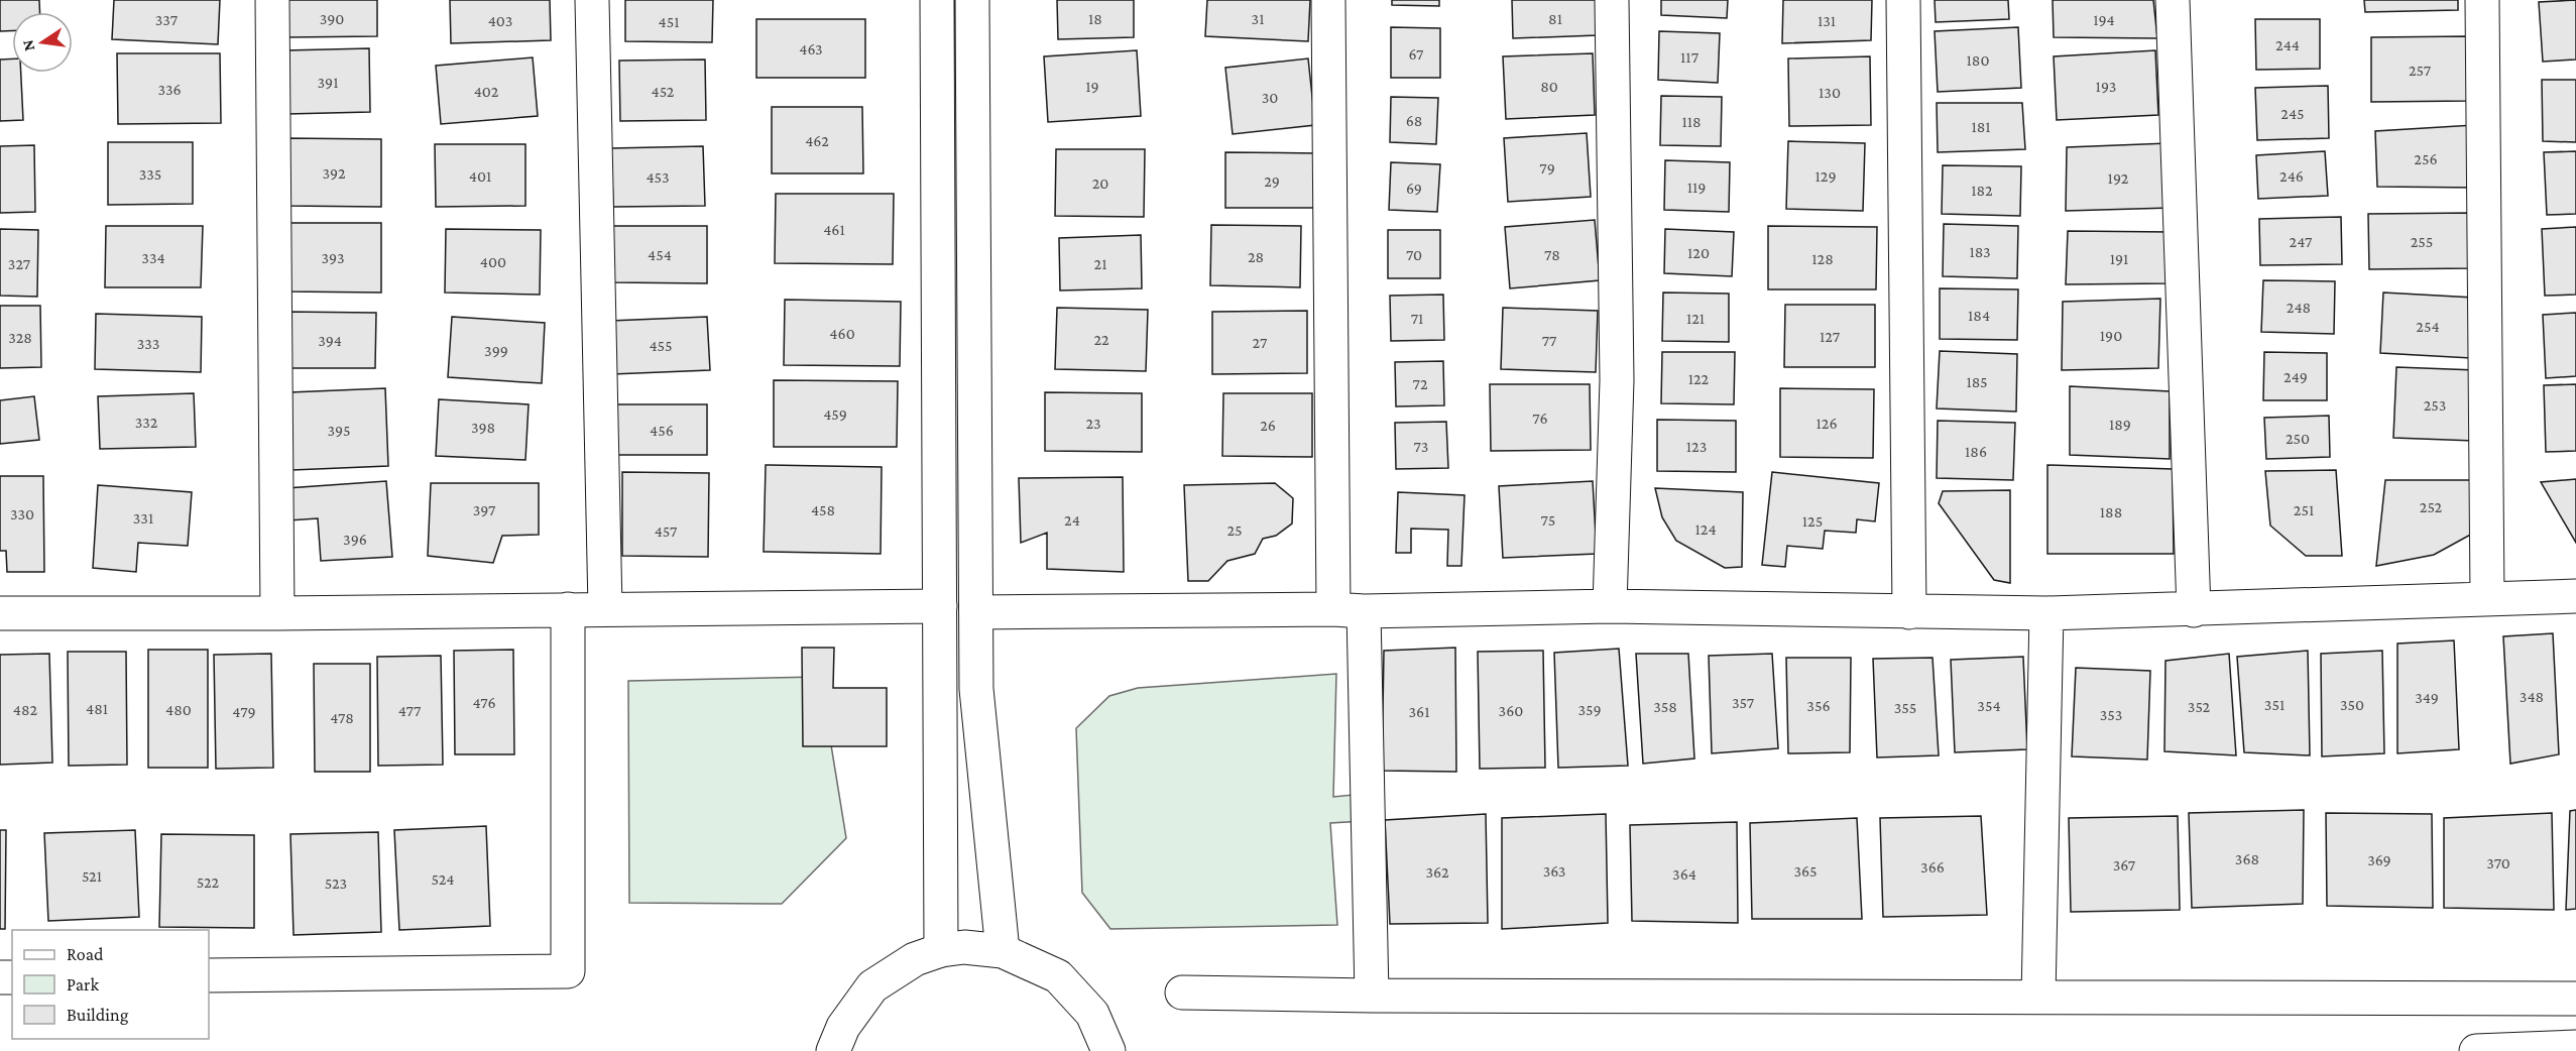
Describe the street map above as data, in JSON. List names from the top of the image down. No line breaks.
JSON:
{"house_numbers":["390","18","31","81","337","194","403","131","451","244","463","67","117","180","257","391","19","80","193","336","402","452","130","30","245","68","118","181","462","256","79","392","335","401","129","246","453","192","29","20","119","69","182","461","247","255","183","120","454","70","78","28","334","393","128","191","400","327","21","248","184","71","121","254","460","190","127","328","22","394","77","27","333","455","399","249","122","185","72","253","459","76","332","23","126","189","26","398","395","456","250","73","123","186","252","397","458","251","188","330","331","24","75","125","124","25","457","396","348","349","476","357","351","350","356","354","358","352","355","481","482","480","359","477","360","479","361","353","478","368","369","370","367","366","363","365","362","364","521","524","522","523"],"legend":["Road","Park","Building"],"north":"left"}
